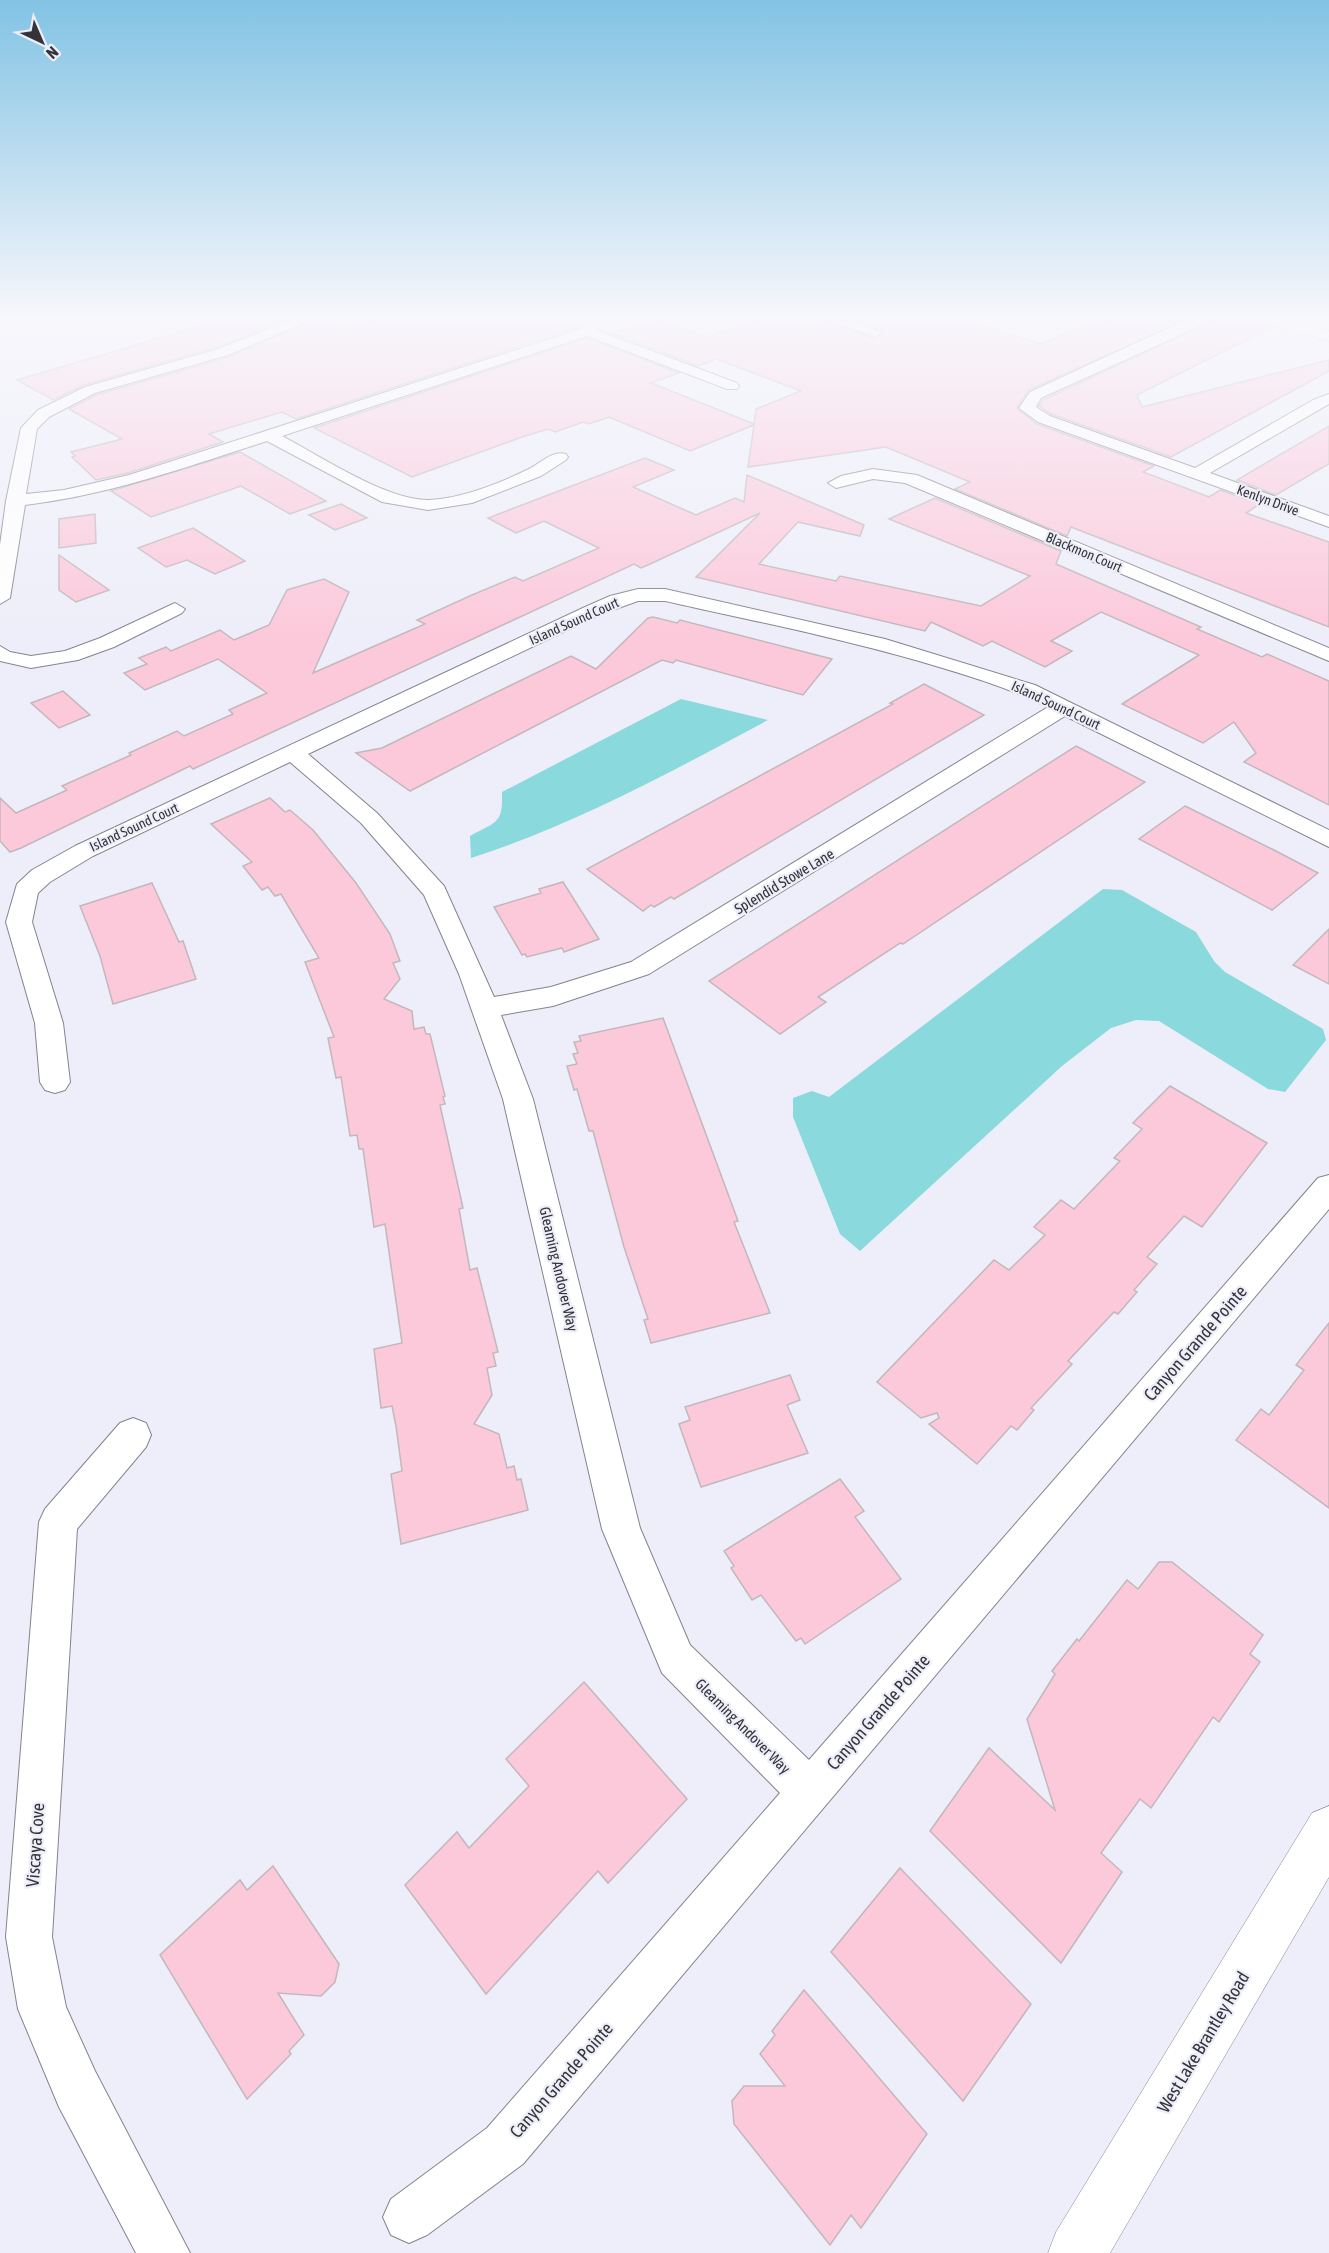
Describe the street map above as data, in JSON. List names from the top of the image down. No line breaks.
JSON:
{"streets":{"street":["Kenlyn Drive","Blackmon Court","Island Sound Court","Splendid Stowe Lane","Gleaming Andover Way","Canyon Grande Pointe","Viscaya Cove","West Lake Brantley Road"]},"crossings":[["Island Sound Court","Splendid Stowe Lane"],["Island Sound Court","Gleaming Andover Way"],["Splendid Stowe Lane","Gleaming Andover Way"],["Gleaming Andover Way","Canyon Grande Pointe"]],"north":"bottom right"}
